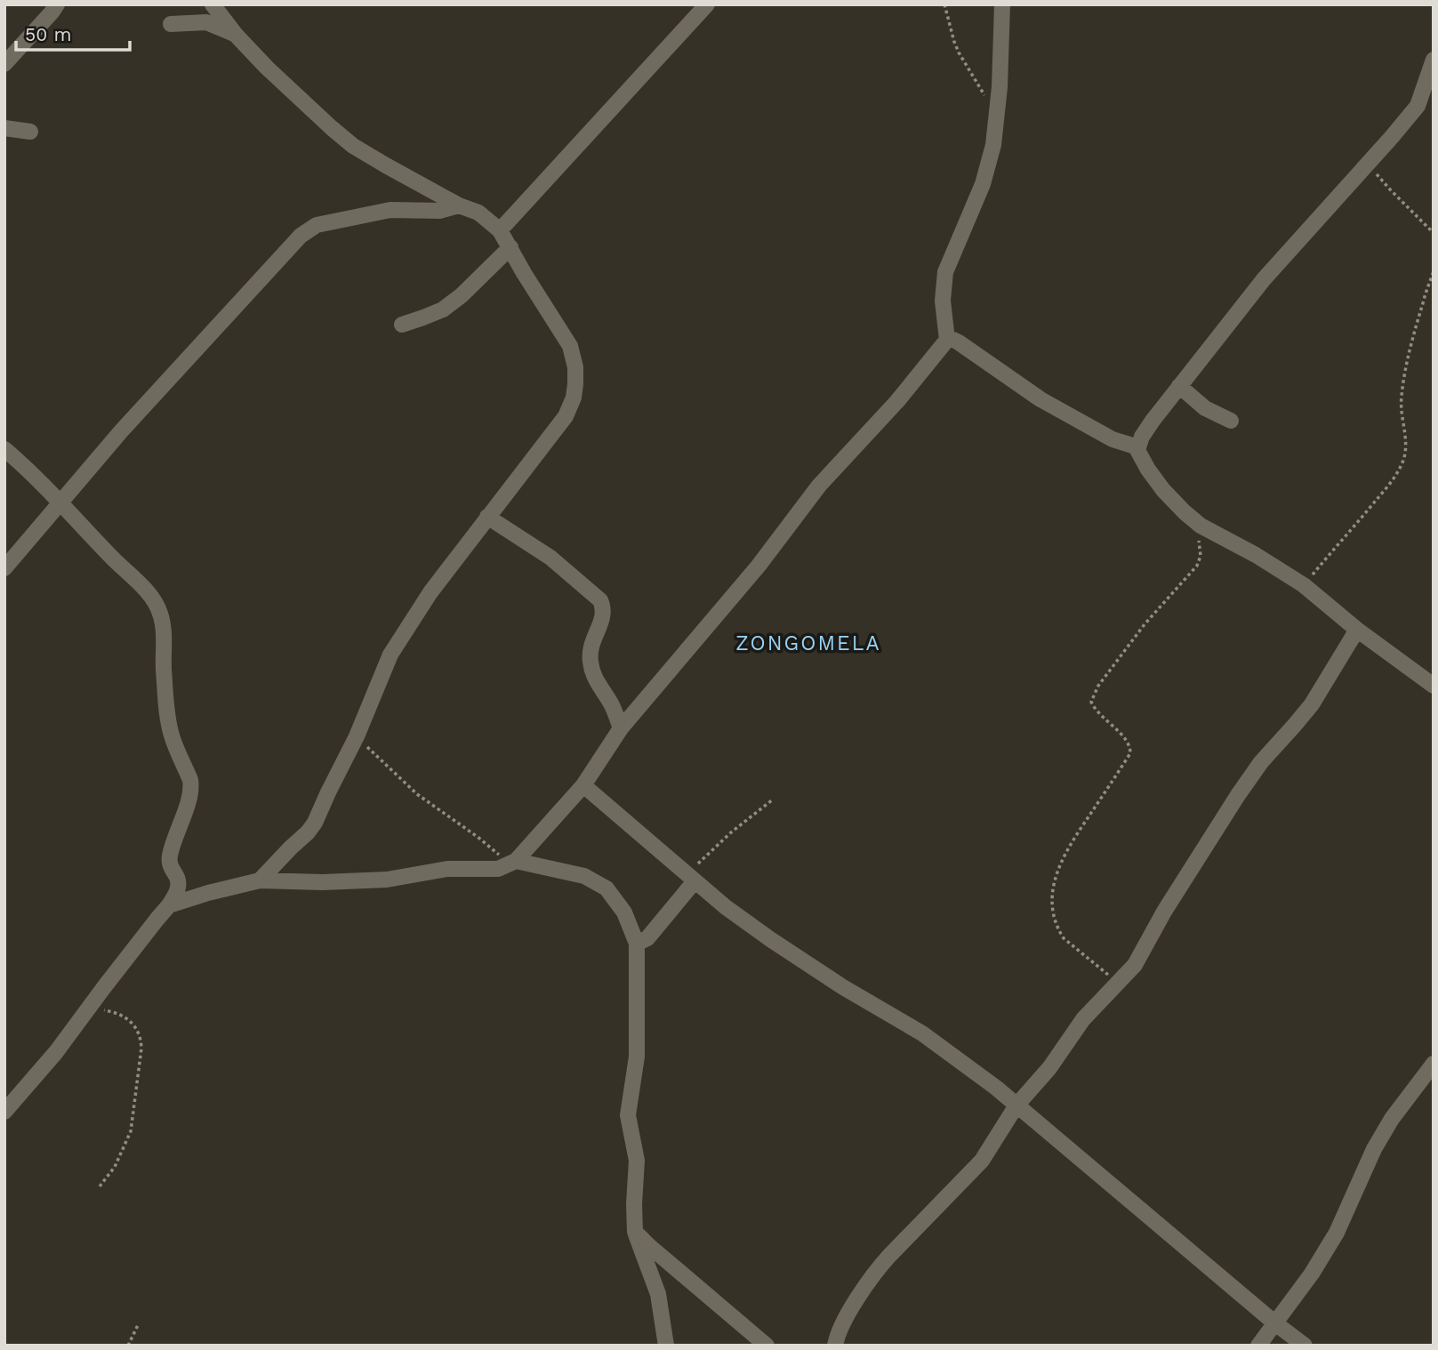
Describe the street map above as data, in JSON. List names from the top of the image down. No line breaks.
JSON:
{"districts":["ZONGOMELA"],"scale_bar":"50 m"}
